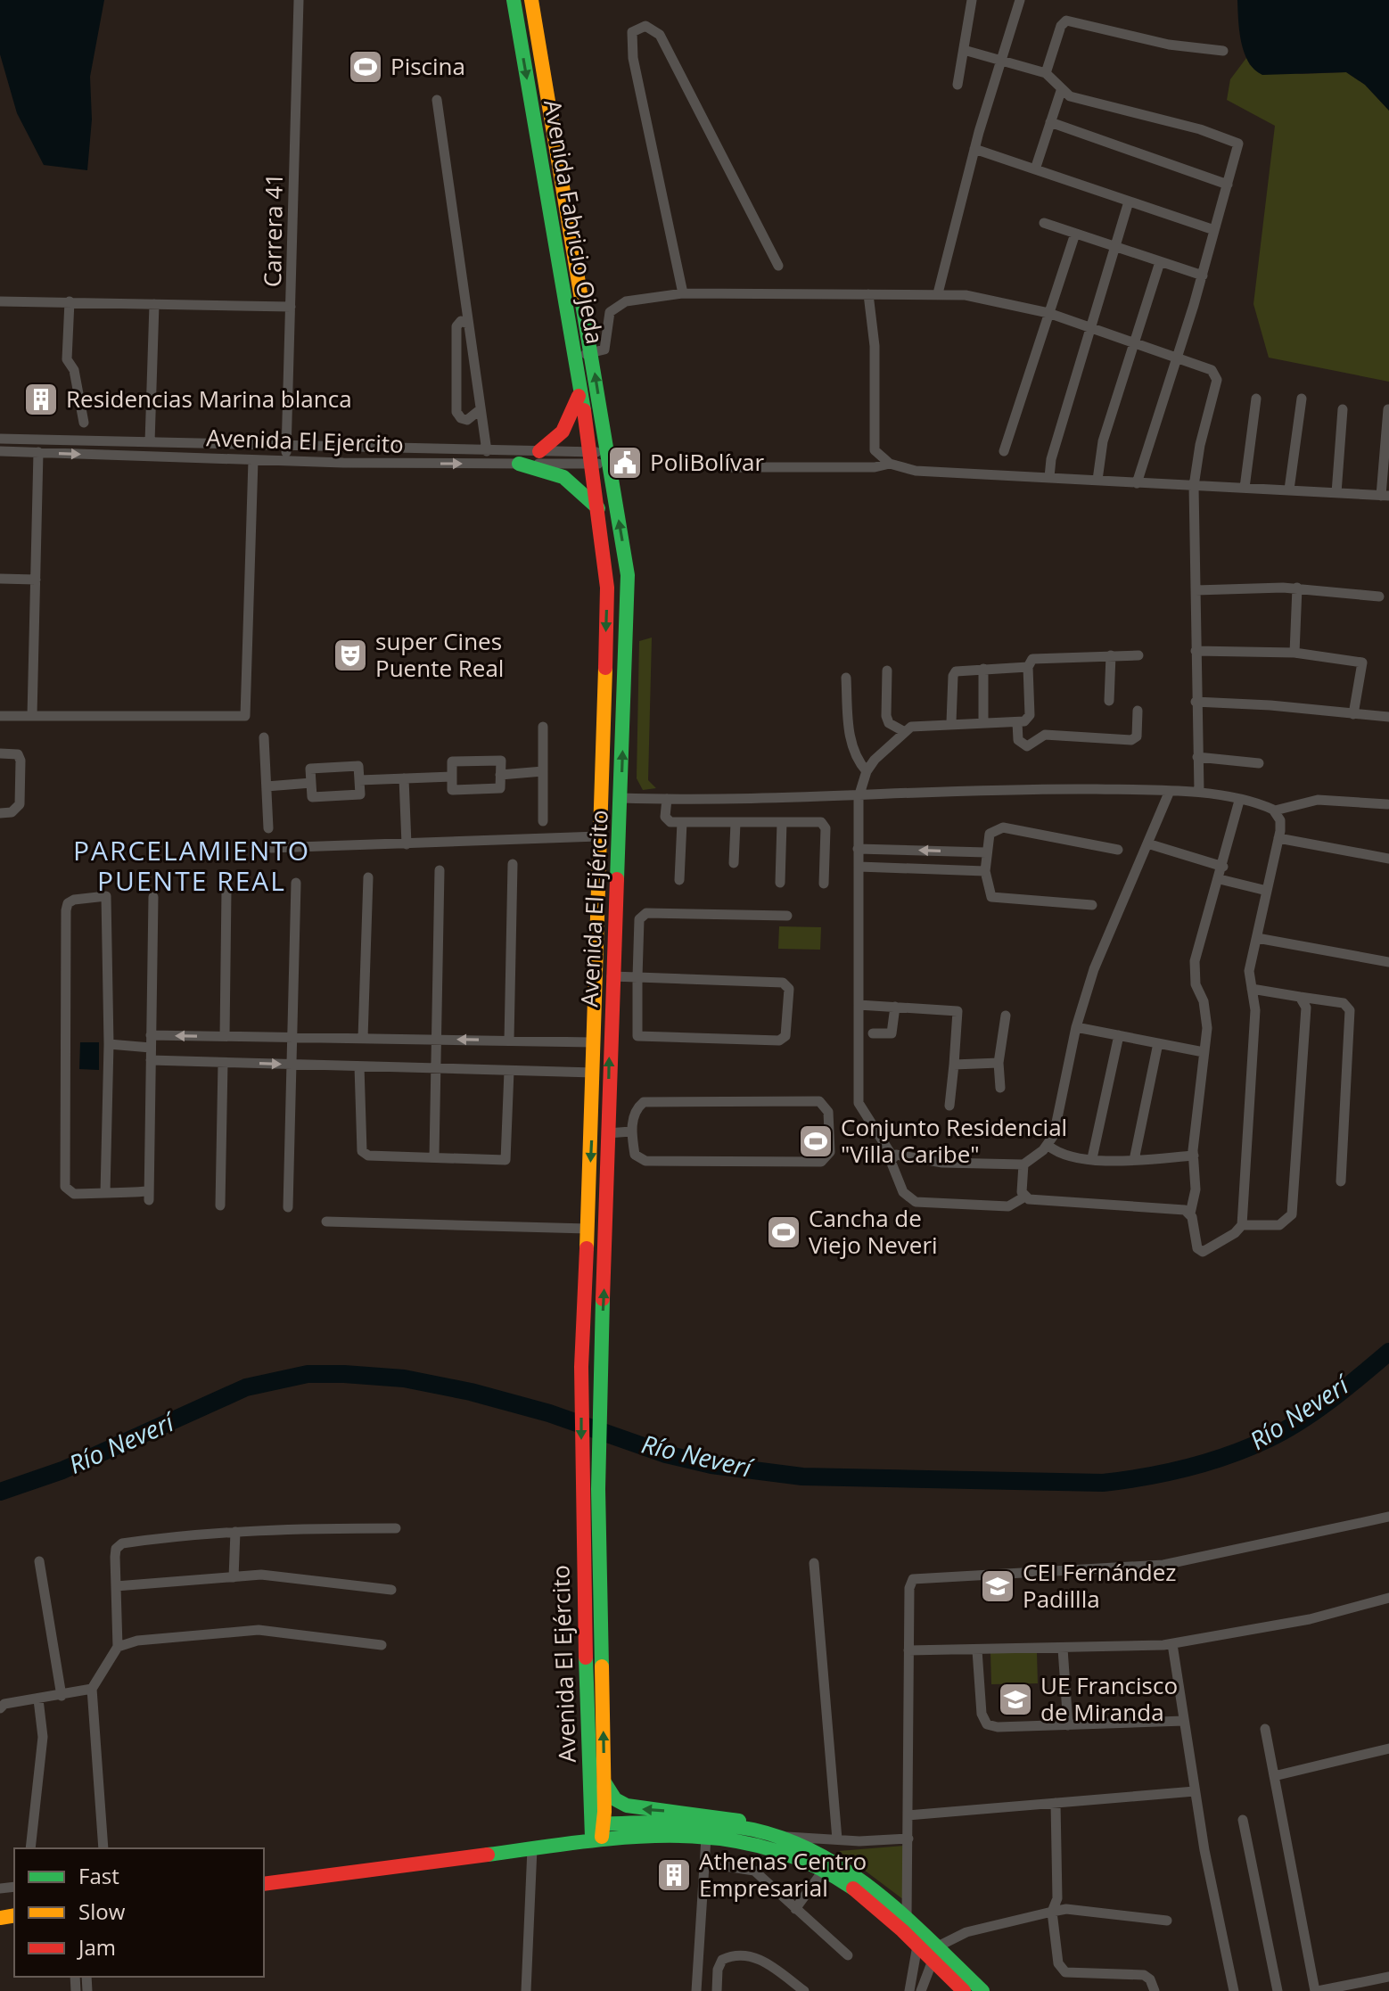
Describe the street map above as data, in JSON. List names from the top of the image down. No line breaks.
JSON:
{"streets":{"street":["Avenida Fabricio Ojeda","Carrera 41","Avenida El Ejercito","Avenida El Ejército"]},"crossings":[["Avenida Fabricio Ojeda","Avenida El Ejercito"],["Avenida Fabricio Ojeda","Avenida El Ejército"],["Carrera 41","Avenida El Ejercito"],["Avenida El Ejercito","Avenida El Ejército"]],"districts":["PARCELAMIENTO PUENTE REAL"],"water":["Río Neverí"],"places":{"sports":["Piscina","Conjunto Residencial \"Villa Caribe\"","Cancha de Viejo Neveri"],"building":["Residencias Marina blanca","Athenas Centro Empresarial"],"public building":["PoliBolívar"],"theatre":["super Cines Puente Real"],"school or university":["CEI Fernández Padillla","UE Francisco de Miranda"]},"legend":["Fast","Slow","Jam"]}
